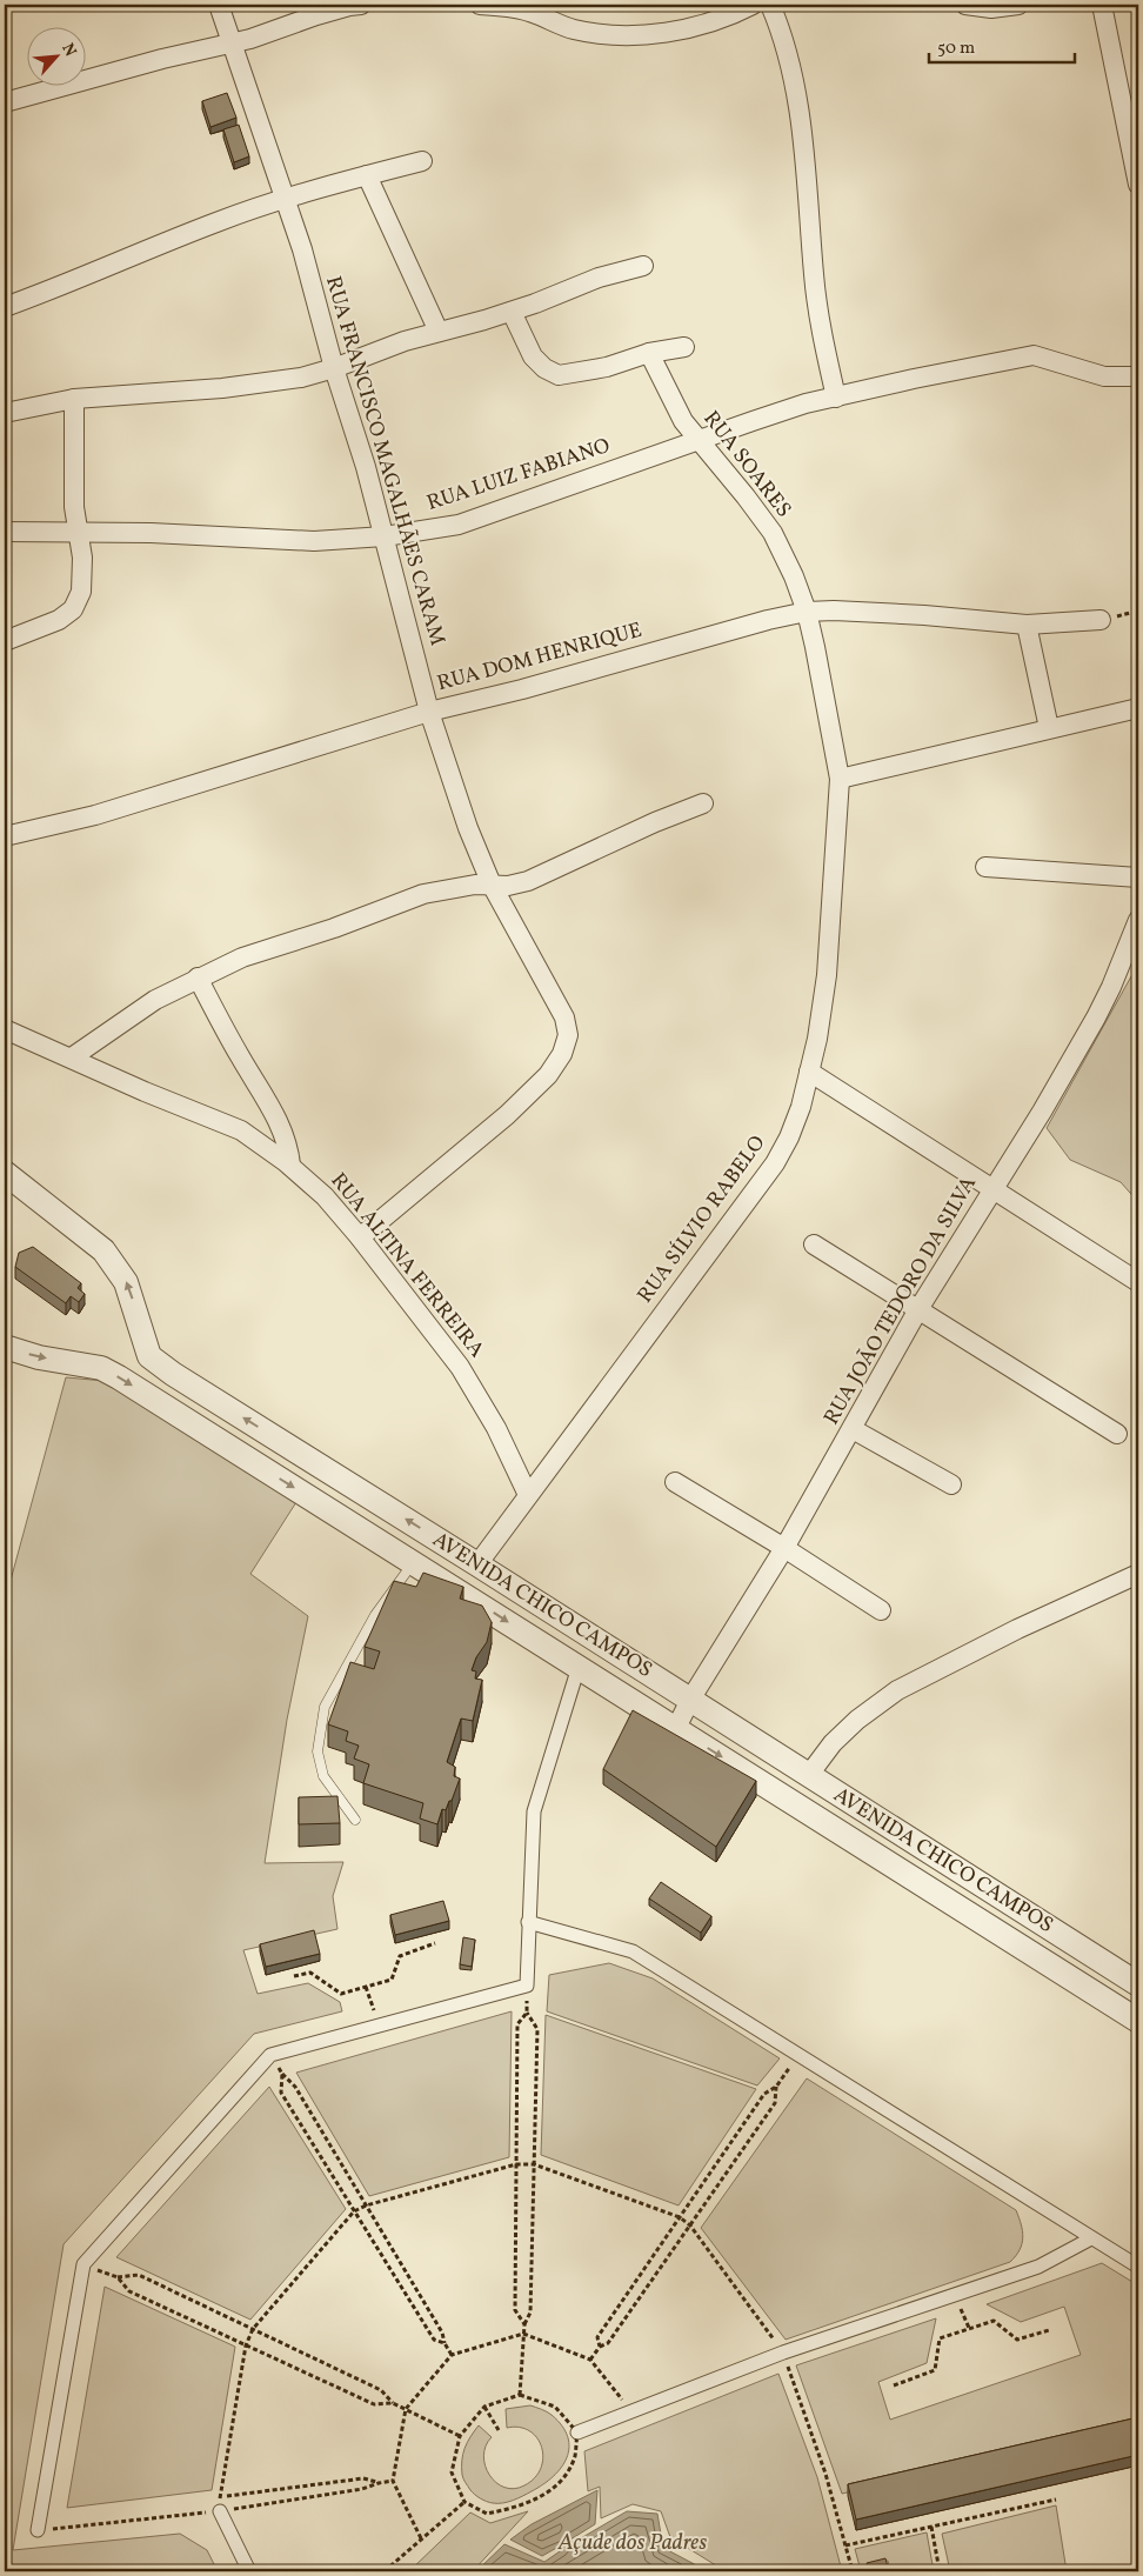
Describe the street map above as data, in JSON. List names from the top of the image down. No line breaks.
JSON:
{"streets":{"street":["RUA FRANCISCO MAGALHÃES CARAM","RUA SOARES","RUA LUIZ FABIANO","RUA DOM HENRIQUE","RUA SÍLVIO RABELO","RUA ALTINA FERREIRA","RUA JOÃO TEDORO DA SILVA","AVENIDA CHICO CAMPOS"]},"crossings":[["RUA FRANCISCO MAGALHÃES CARAM","RUA LUIZ FABIANO"],["RUA FRANCISCO MAGALHÃES CARAM","RUA DOM HENRIQUE"],["RUA FRANCISCO MAGALHÃES CARAM","RUA ALTINA FERREIRA"],["RUA SOARES","RUA LUIZ FABIANO"],["RUA SOARES","RUA DOM HENRIQUE"],["RUA SOARES","RUA SÍLVIO RABELO"],["RUA SÍLVIO RABELO","RUA ALTINA FERREIRA"],["RUA SÍLVIO RABELO","AVENIDA CHICO CAMPOS"],["RUA JOÃO TEDORO DA SILVA","AVENIDA CHICO CAMPOS"]],"water":["Açude dos Padres"],"scale_bar":"50 m","north":"top right"}
